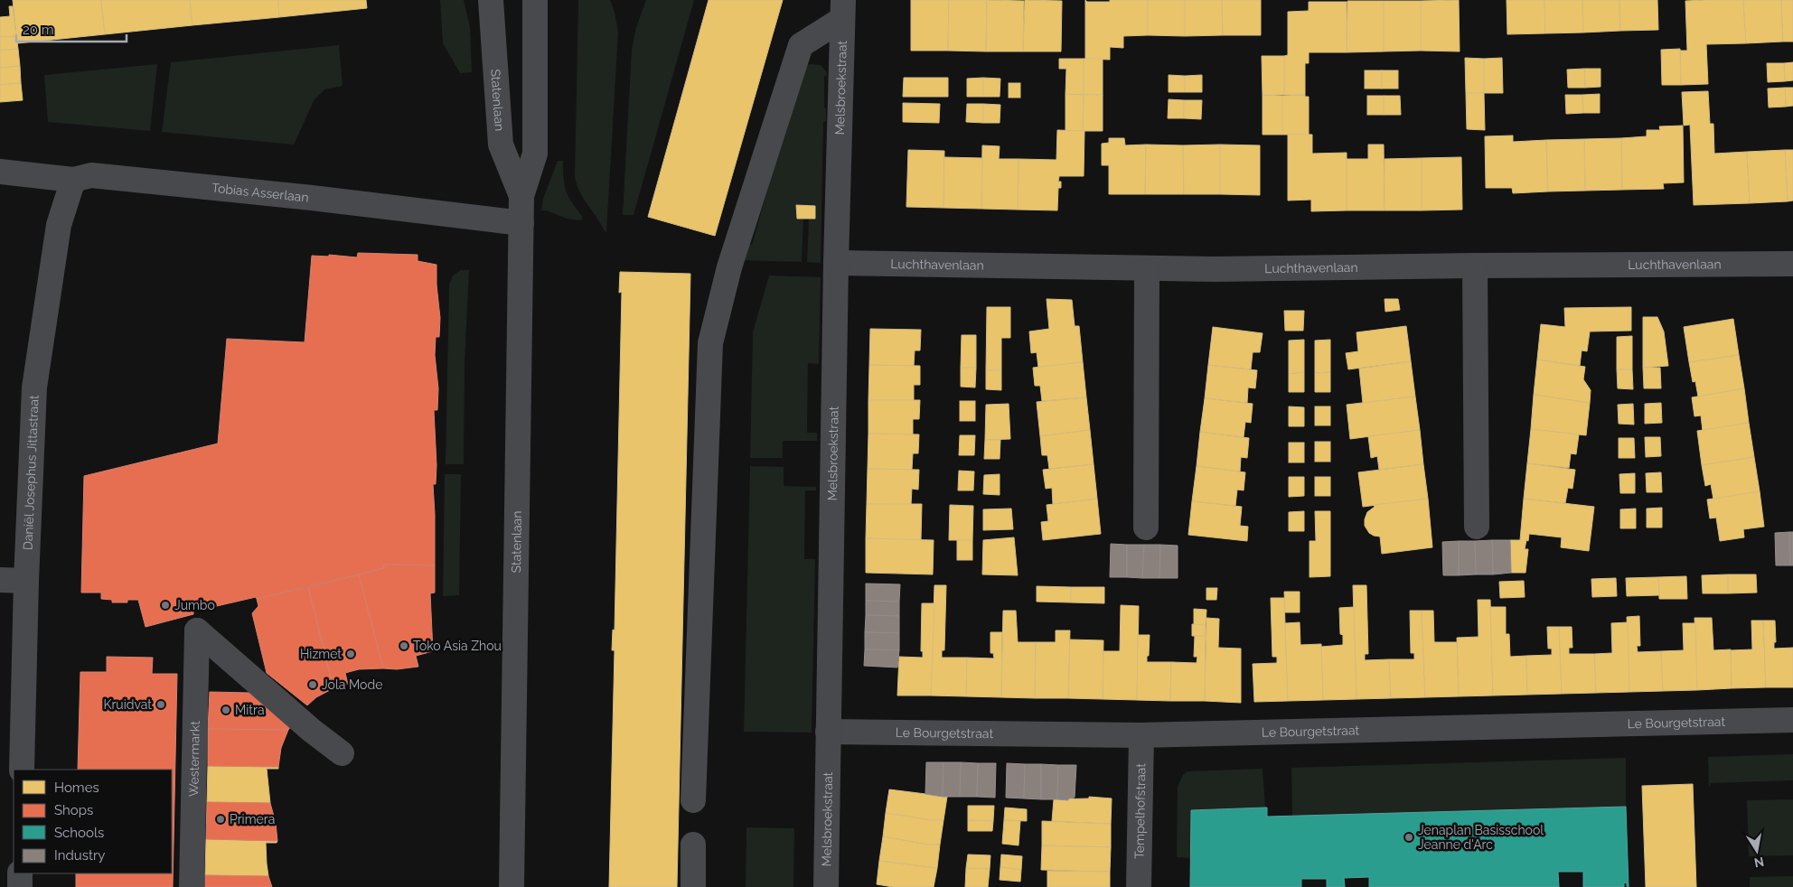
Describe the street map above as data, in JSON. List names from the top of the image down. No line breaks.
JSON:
{"streets":{"street":["Melsbroekstraat","Statenlaan","Tobias Asserlaan","Luchthavenlaan","Daniël Josephus Jittastraat","Le Bourgetstraat","Westermarkt","Tempelhofstraat"]},"crossings":[["Melsbroekstraat","Luchthavenlaan"],["Melsbroekstraat","Le Bourgetstraat"],["Statenlaan","Tobias Asserlaan"],["Tobias Asserlaan","Daniël Josephus Jittastraat"],["Le Bourgetstraat","Tempelhofstraat"]],"places":["Jumbo","Toko Asia Zhou","Hizmet","Jola Mode","Kruidvat","Mitra","Primera","Jenaplan Basisschool Jeanne d'Arc"],"legend":["Homes","Shops","Schools","Industry"],"scale_bar":"20 m","north":"bottom"}
